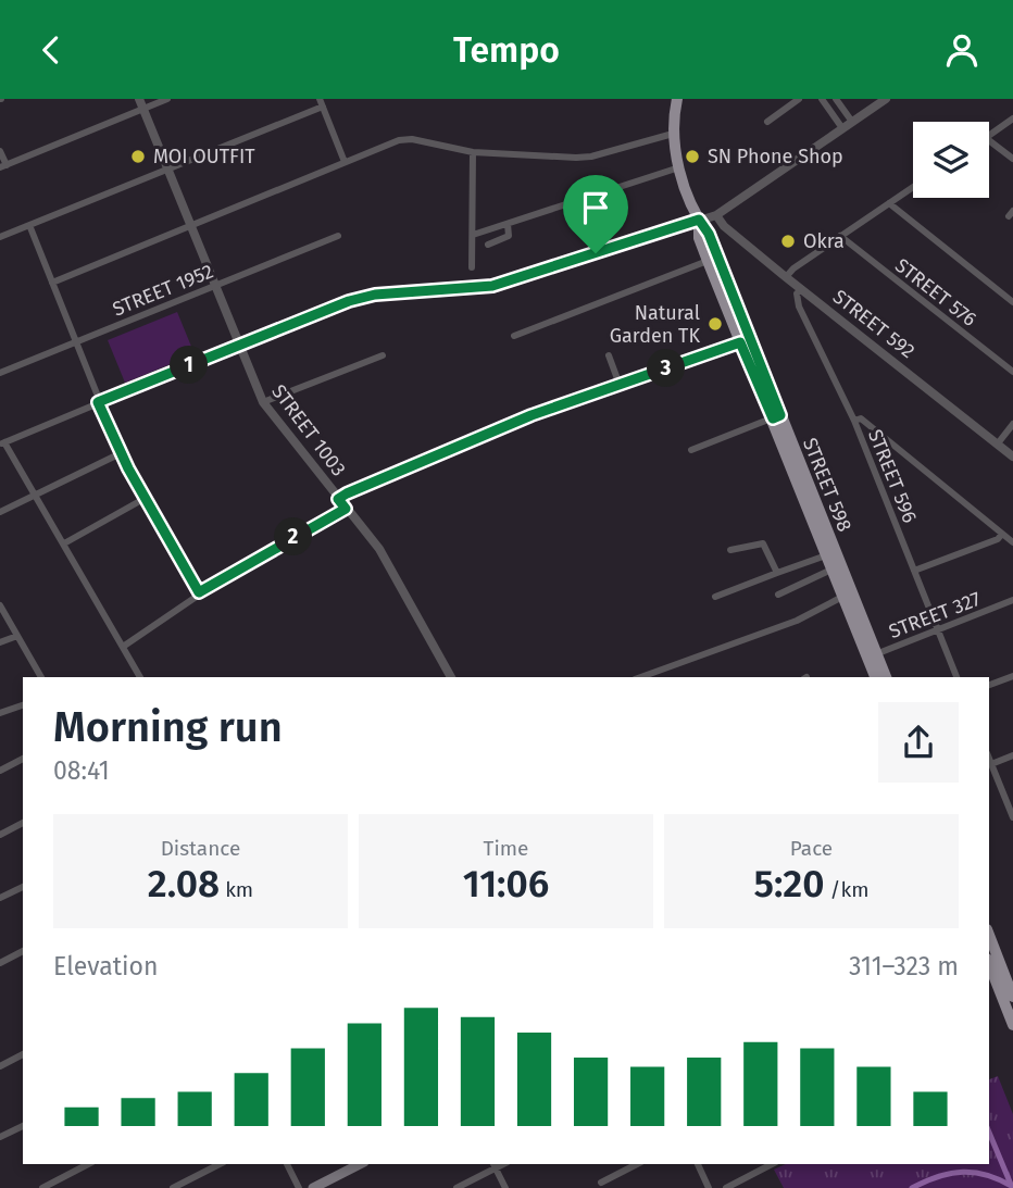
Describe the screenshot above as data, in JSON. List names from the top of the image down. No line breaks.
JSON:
{"streets":{"main road":["STREET 598"],"street":["STREET 1952","STREET 576","STREET 592","STREET 1003","STREET 596","STREET 327"]},"crossings":[["STREET 1952","STREET 1003"],["STREET 592","STREET 596"],["STREET 596","STREET 327"],["STREET 598","STREET 327"]],"places":["MOI OUTFIT","SN Phone Shop","Okra","Natural Garden TK"],"page":{"header":"Tempo","pins":["1","3","2"],"heading":["Morning run","08:41"],"stats":[["Distance","2.08 km"],["Time","11:06"],["Pace","5:20 /km"]],"chart":["Elevation","311–323 m"]}}
